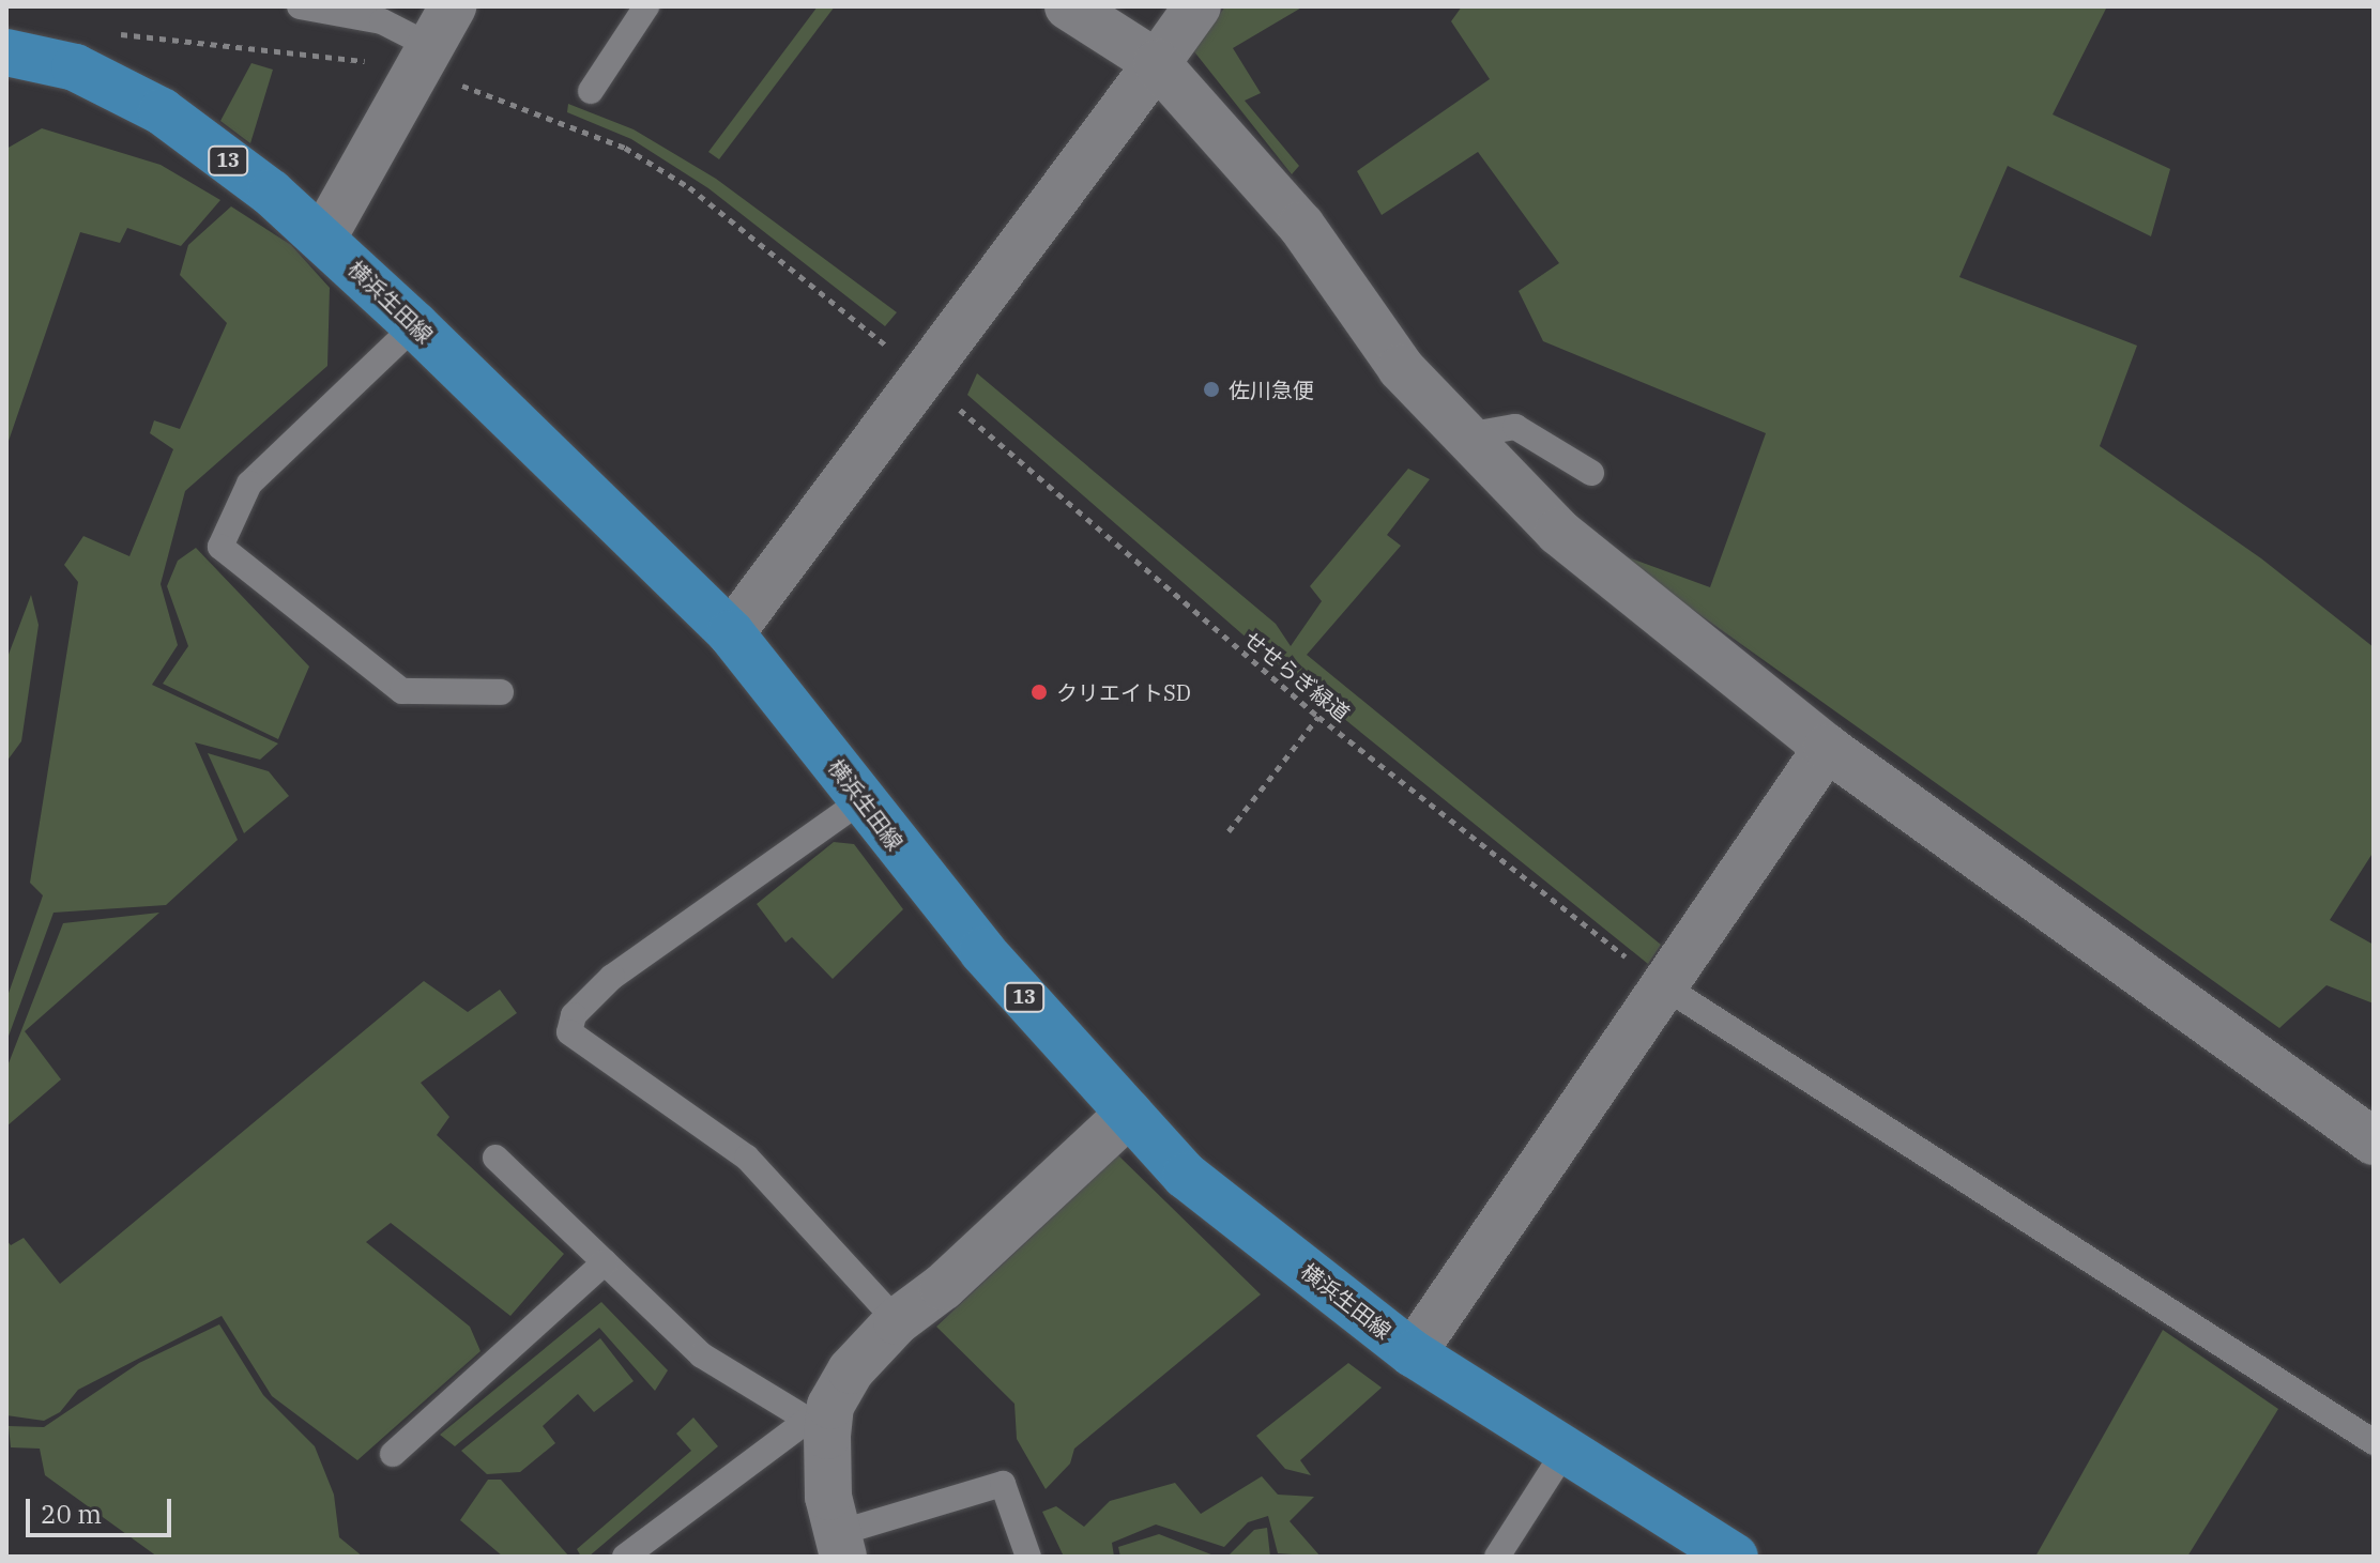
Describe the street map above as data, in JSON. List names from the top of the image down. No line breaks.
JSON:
{"streets":{"main road":["13","横浜生田線"],"path":["せせらぎ緑道"]},"places":["佐川急便","クリエイトSD"],"scale_bar":"20 m"}
